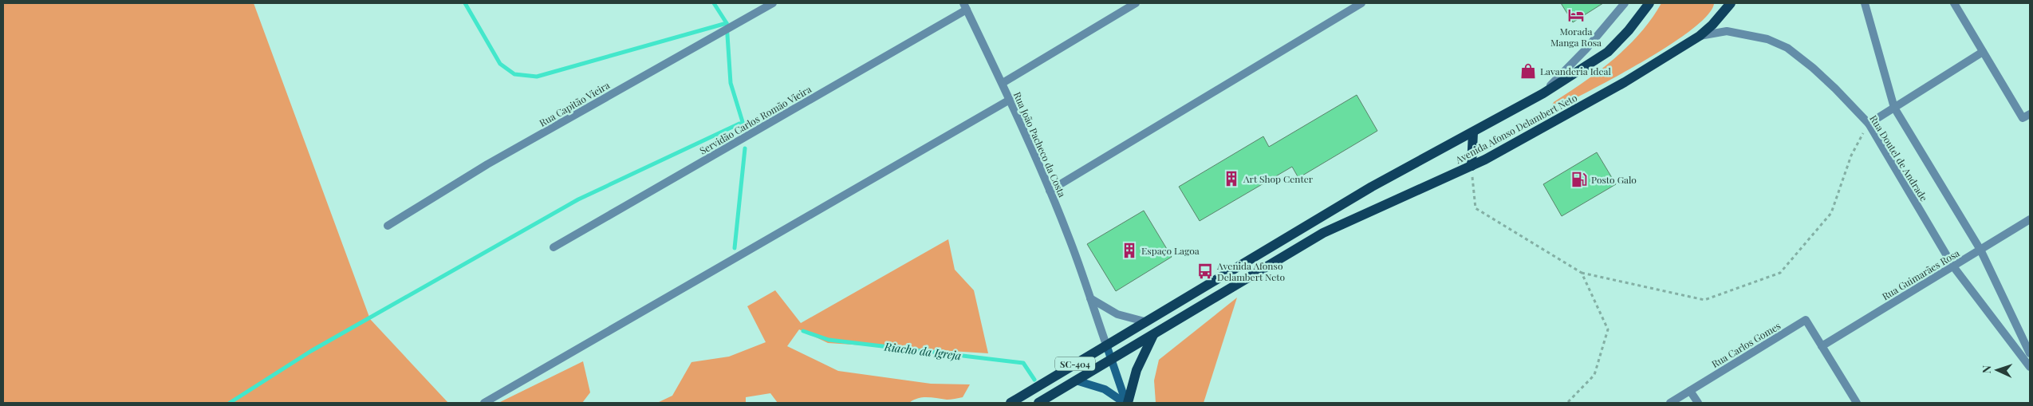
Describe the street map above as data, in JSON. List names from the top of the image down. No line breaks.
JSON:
{"streets":{"main road":["Avenida Afonso Delambert Neto","SC-404"],"street":["Rua Capitão Vieira","Servidão Carlos Romão Vieira","Rua João Pacheco da Costa","Rua Doutel de Andrade","Rua Guimarães Rosa","Rua Carlos Gomes"]},"crossings":[["Servidão Carlos Romão Vieira","Rua João Pacheco da Costa"],["Avenida Afonso Delambert Neto","Rua João Pacheco da Costa"],["Avenida Afonso Delambert Neto","Rua Doutel de Andrade"],["Avenida Afonso Delambert Neto","SC-404"],["Rua João Pacheco da Costa","SC-404"],["Rua Doutel de Andrade","Rua Guimarães Rosa"],["Rua Guimarães Rosa","Rua Carlos Gomes"]],"water":["Riacho da Igreja"],"places":{"hotel":["Morada Manga Rosa"],"shop":["Lavanderia Ideal"],"building":["Art Shop Center","Espaço Lagoa"],"fuel station":["Posto Galo"],"bus stop":["Avenida Afonso Delambert Neto"]},"north":"left"}
